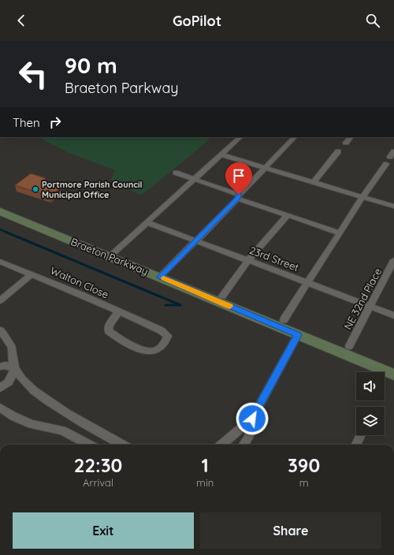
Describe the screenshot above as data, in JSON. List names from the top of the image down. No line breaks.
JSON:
{"streets":{"street":["Braeton Parkway","23rd Street","Walton Close","NE 32nd Place"]},"crossings":[["23rd Street","NE 32nd Place"]],"places":["Portmore Parish Council Municipal Office"],"page":{"header":"GoPilot","turn":["90 m","Braeton Parkway"],"then":"Then","eta":["22:30","Arrival","1","min","390","m"],"buttons":["Exit","Share"]}}
